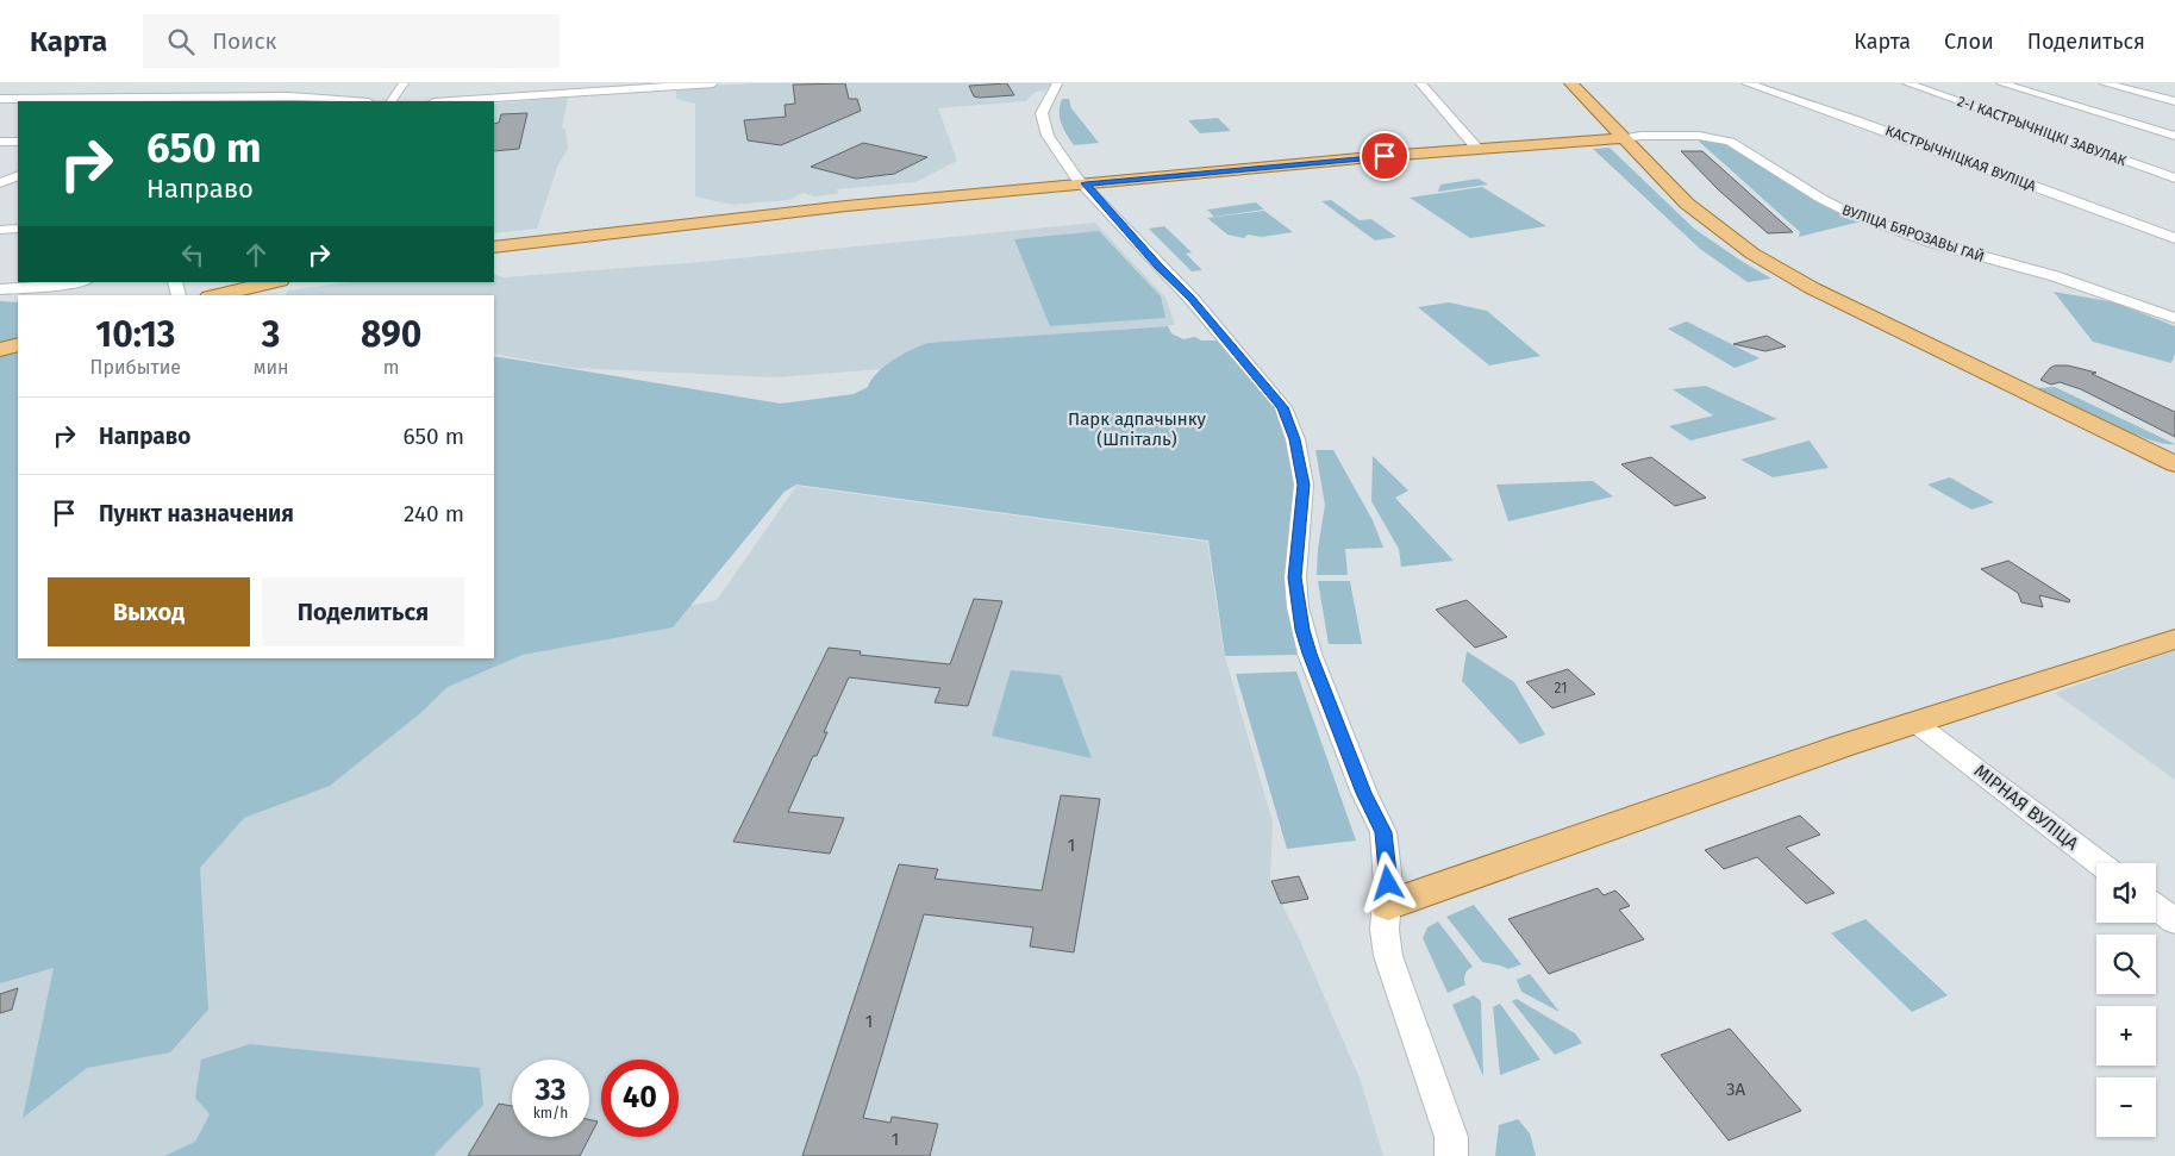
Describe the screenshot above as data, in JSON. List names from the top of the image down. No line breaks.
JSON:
{"streets":{"street":["2-І КАСТРЫЧНІЦКІ ЗАВУЛАК","КАСТРЫЧНІЦКАЯ ВУЛІЦА","ВУЛІЦА БЯРОЗАВЫ ГАЙ","МІРНАЯ ВУЛІЦА"]},"parks":["Парк адпачынку (Шпіталь)"],"house_numbers":["21","1","1","3А","1"],"page":{"header":"Карта","search":"Поиск","nav":["Карта","Слои","Поделиться"],"turn":["650 m","Направо"],"eta":["10:13","Прибытие","3","мин","890","m"],"list":[{"name":"Направо","value":"650 m"},{"name":"Пункт назначения","value":"240 m"}],"buttons":["Выход","Поделиться"],"map_buttons":["+","−"],"speed":"33 km/h","limit":"40"}}
